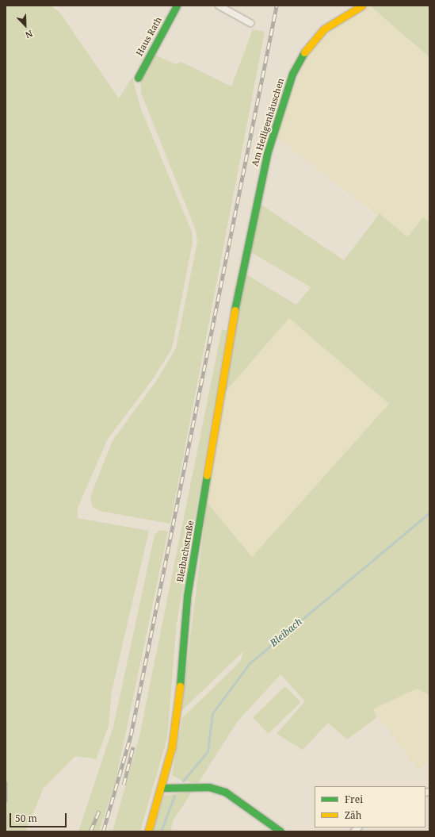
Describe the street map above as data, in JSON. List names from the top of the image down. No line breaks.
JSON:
{"streets":{"main road":["Haus Rath","Am Heiligenhäuschen","Bleibachstraße"]},"crossings":[["Am Heiligenhäuschen","Bleibachstraße"]],"water":["Bleibach"],"legend":["Frei","Zäh"],"scale_bar":"50 m","north":"bottom right"}
